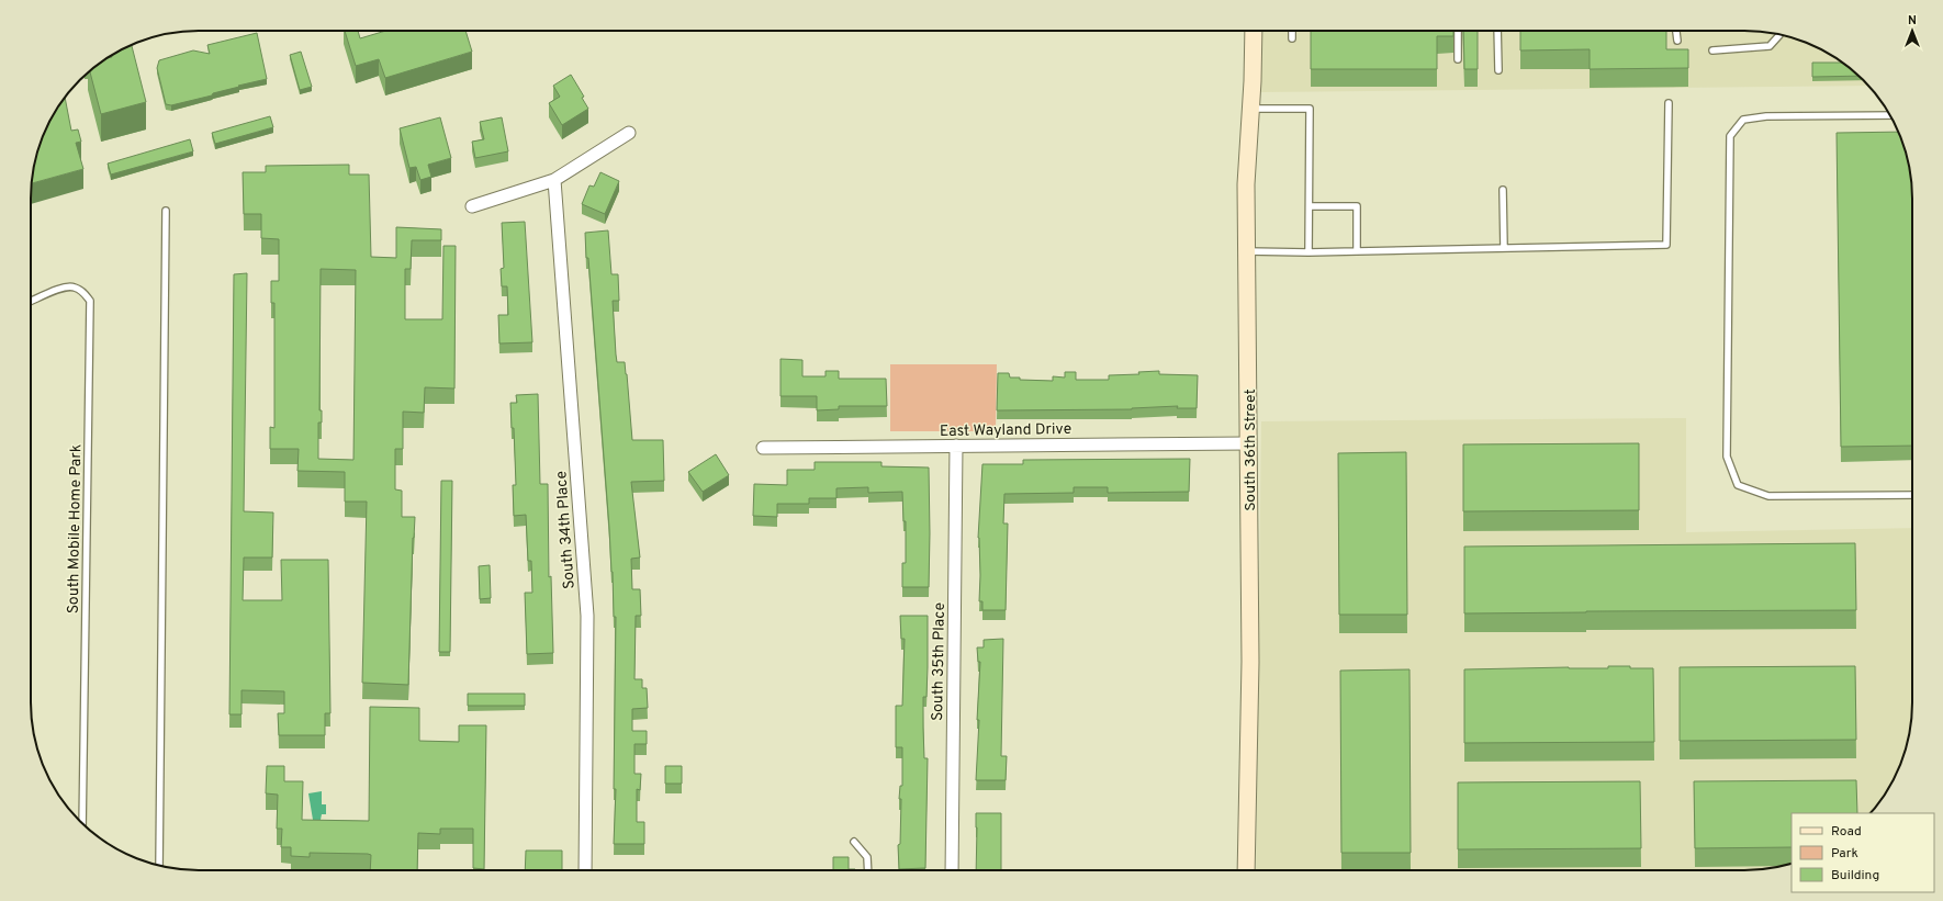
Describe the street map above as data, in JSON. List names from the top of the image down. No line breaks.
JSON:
{"streets":{"street":["East Wayland Drive","South 36th Street","South 34th Place","South 35th Place"],"lane":["South Mobile Home Park"]},"crossings":[["East Wayland Drive","South 36th Street"],["East Wayland Drive","South 35th Place"]],"legend":["Road","Park","Building"],"north":"top"}
